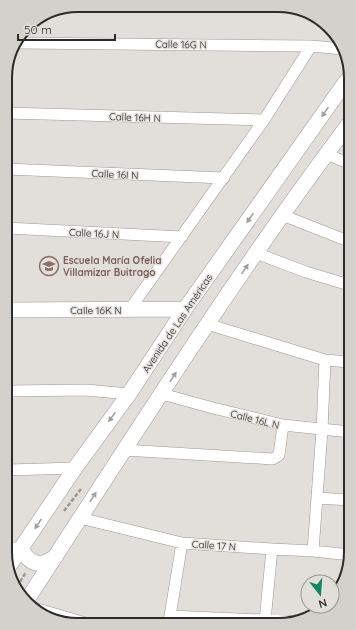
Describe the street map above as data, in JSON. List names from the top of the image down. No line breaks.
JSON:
{"streets":{"main road":["Calle 16K N","Avenida de Las Américas"],"street":["Calle 16G N","Calle 16H N","Calle 16I N","Calle 16J N","Calle 16L N","Calle 17 N"]},"crossings":[["Calle 16K N","Avenida de Las Américas"]],"places":{"school or university":["Escuela María Ofelia Villamizar Buitrago"]},"scale_bar":"50 m","north":"bottom"}
